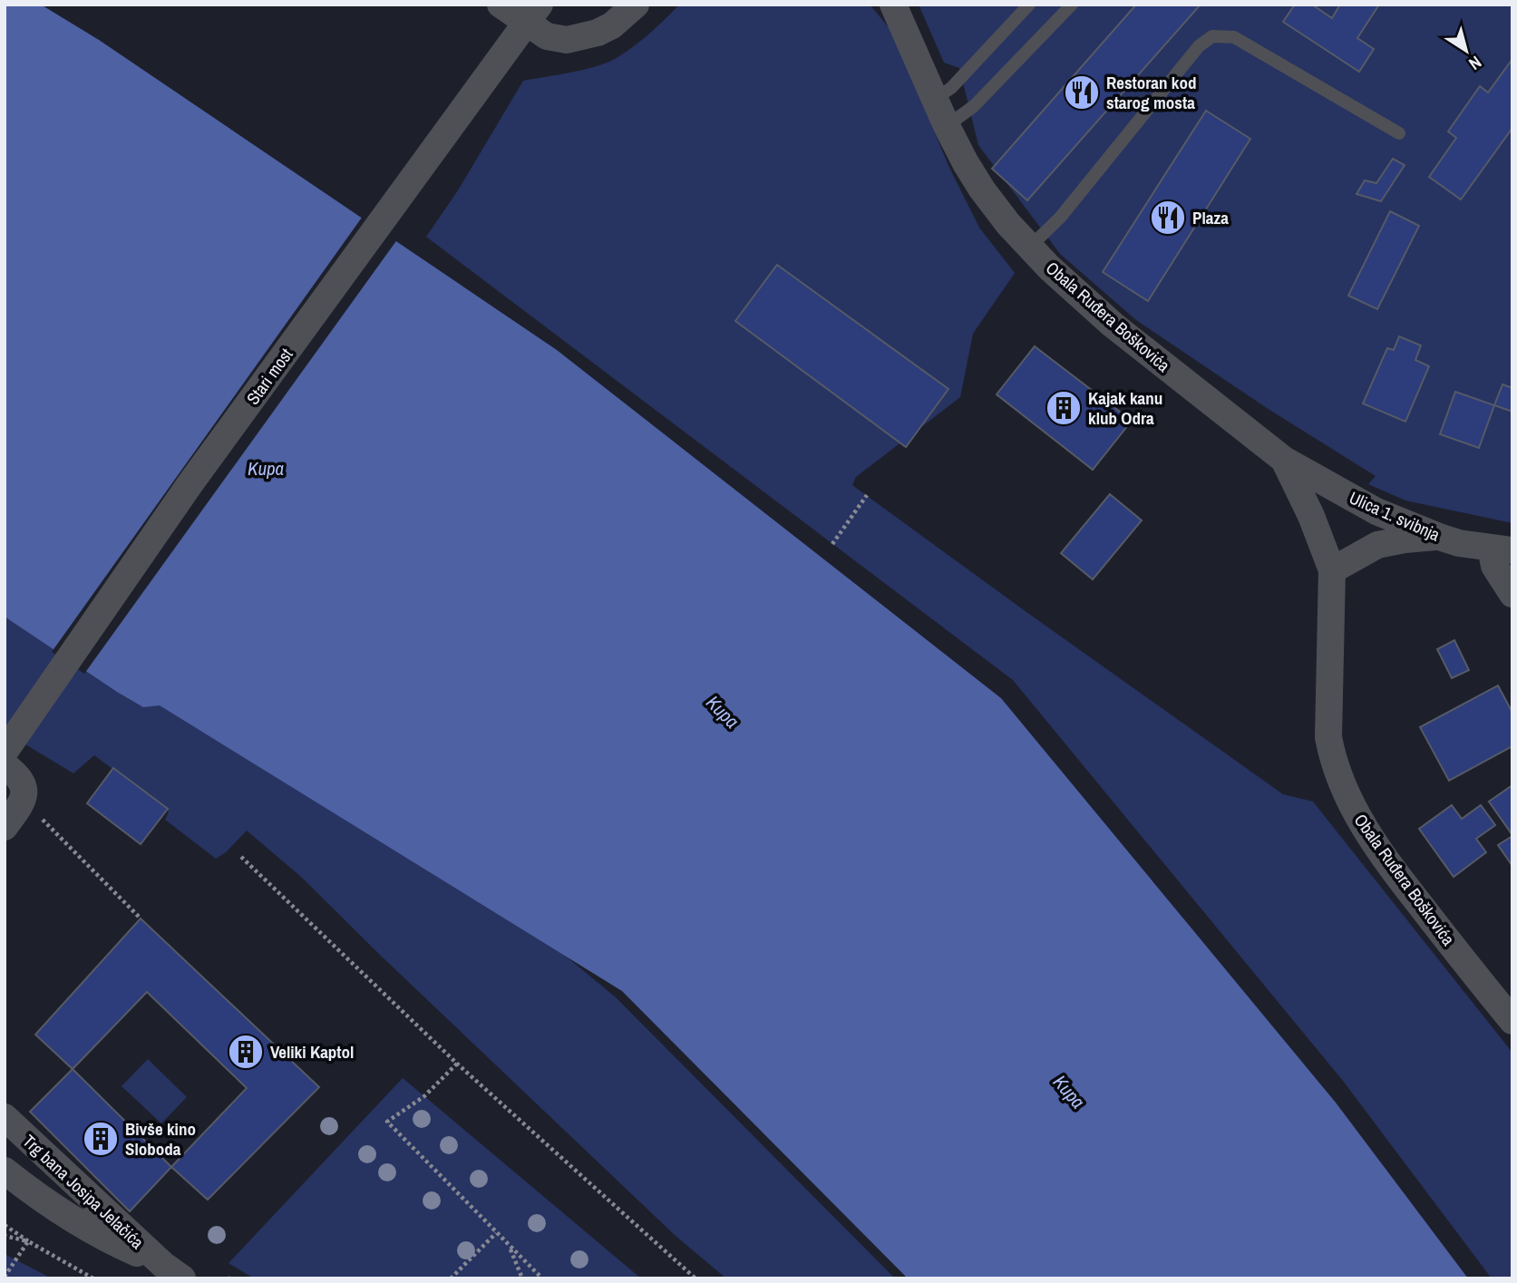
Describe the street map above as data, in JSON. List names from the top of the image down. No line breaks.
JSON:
{"streets":{"street":["Obala Ruđera Boškovića","Stari most","Ulica 1. svibnja","Trg bana Josipa Jelačića"]},"crossings":[["Obala Ruđera Boškovića","Ulica 1. svibnja"]],"water":["Kupa"],"places":{"restaurant":["Restoran kod starog mosta","Plaza"],"building":["Kajak kanu klub Odra","Veliki Kaptol","Bivše kino Sloboda"]},"north":"bottom right"}
